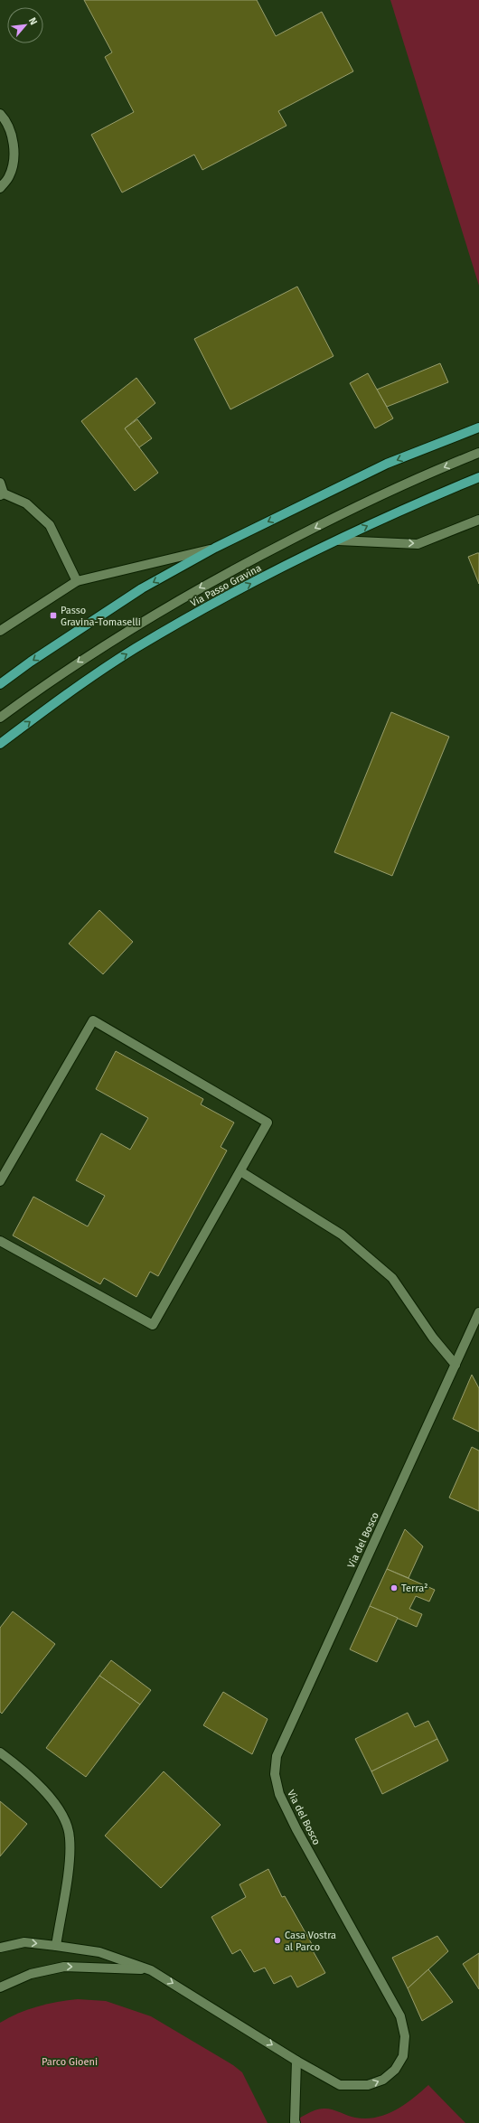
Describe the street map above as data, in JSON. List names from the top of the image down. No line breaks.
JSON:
{"streets":{"main road":["Via Passo Gravina","Via del Bosco"]},"parks":["Parco Gioeni"],"places":{"transit":["Passo Gravina-Tomaselli"],"other":["Terra²","Casa Vostra al Parco"]},"north":"top right"}
